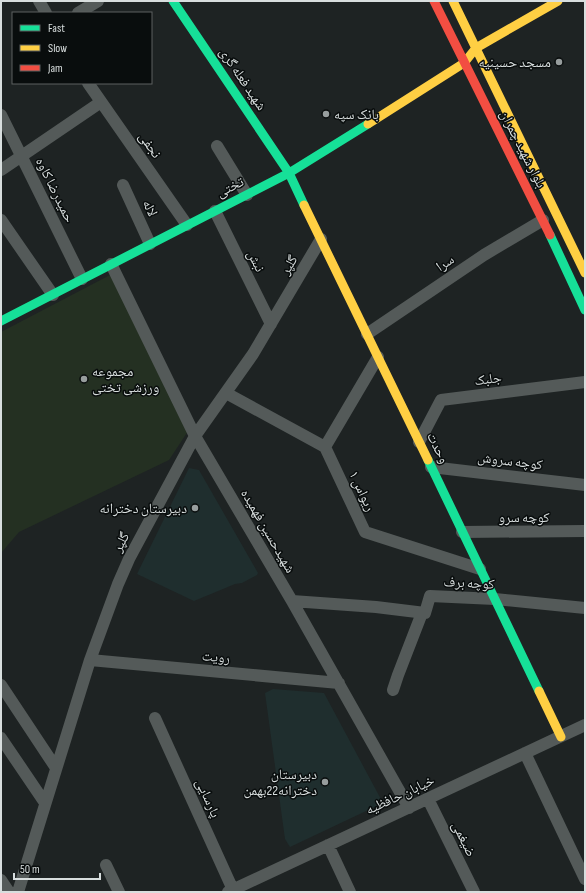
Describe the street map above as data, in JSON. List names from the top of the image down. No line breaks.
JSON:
{"streets":{"main road":["شهید فعله گری","بلوار شهید چمران","تختی","وحدت"],"street":["نجفی","حمیدرضا کاوه","لاله","نبش","سرا","گلپر","جلبک","کوچه سروش","ریواس ۱","کوچه سرو","شهیدحسین فهمیده","کوچه برف","رویت","خیابان حافظیه","پارسایی","ضیغمی"]},"crossings":[["شهید فعله گری","تختی"],["شهید فعله گری","وحدت"],["نجفی","تختی"],["بلوار شهید چمران","تختی"],["بلوار شهید چمران","سرا"],["تختی","حمیدرضا کاوه"],["تختی","لاله"],["تختی","نبش"],["تختی","وحدت"],["تختی","شهیدحسین فهمیده"],["نبش","گلپر"],["سرا","وحدت"],["گلپر","وحدت"],["گلپر","شهیدحسین فهمیده"],["گلپر","رویت"],["جلبک","وحدت"],["وحدت","کوچه سروش"],["وحدت","ریواس ۱"],["وحدت","کوچه سرو"],["وحدت","کوچه برف"],["وحدت","خیابان حافظیه"],["شهیدحسین فهمیده","رویت"],["شهیدحسین فهمیده","خیابان حافظیه"],["خیابان حافظیه","پارسایی"],["خیابان حافظیه","ضیغمی"]],"places":["مسجد حسینیه","بانک سپه","مجموعه ورزشی تختی","دبیرستان دخترانه","دبیرستان دخترانه22بهمن"],"legend":["Fast","Slow","Jam"],"scale_bar":"50 m"}
